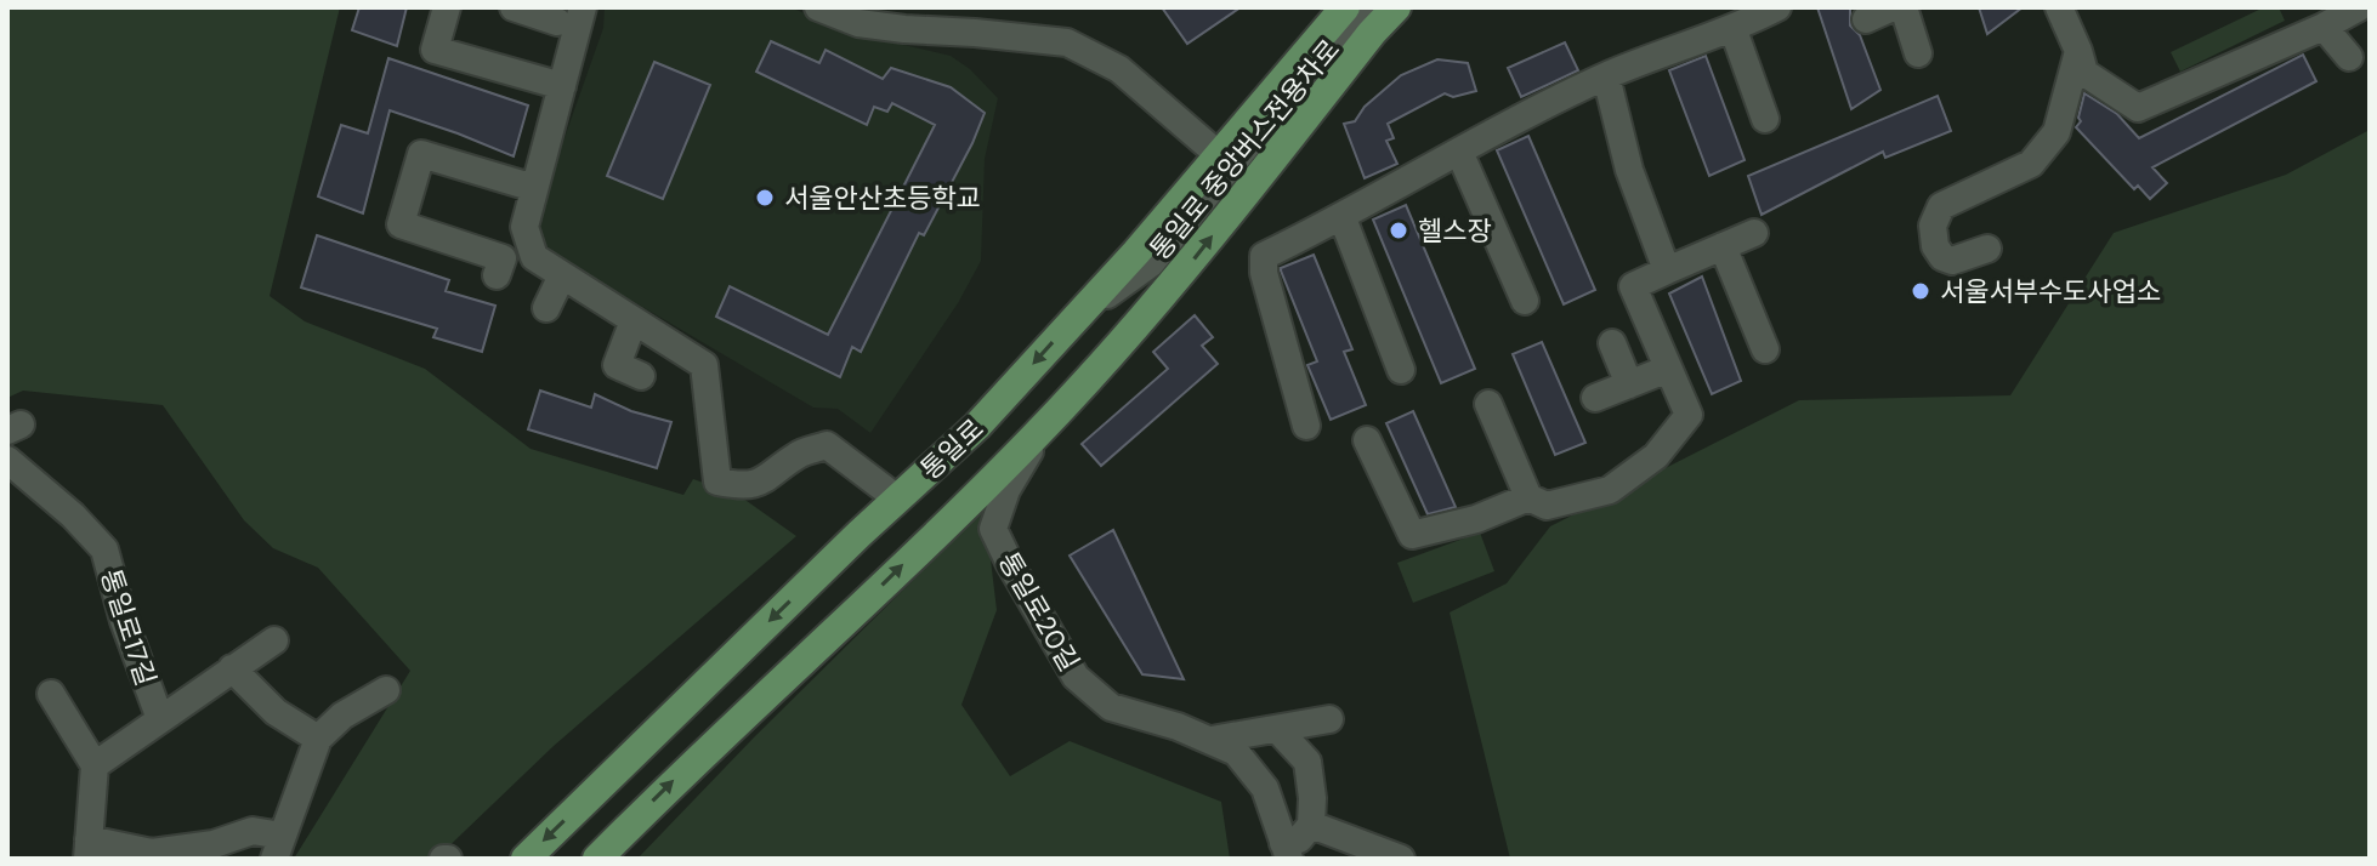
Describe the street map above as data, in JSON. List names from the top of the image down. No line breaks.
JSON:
{"streets":{"main road":["통일로"],"street":["통일로 중앙버스전용차로","통일로20길","통일로17길"]},"crossings":[["통일로 중앙버스전용차로","통일로"],["통일로","통일로20길"]],"places":["서울안산초등학교","헬스장","서울서부수도사업소"]}
